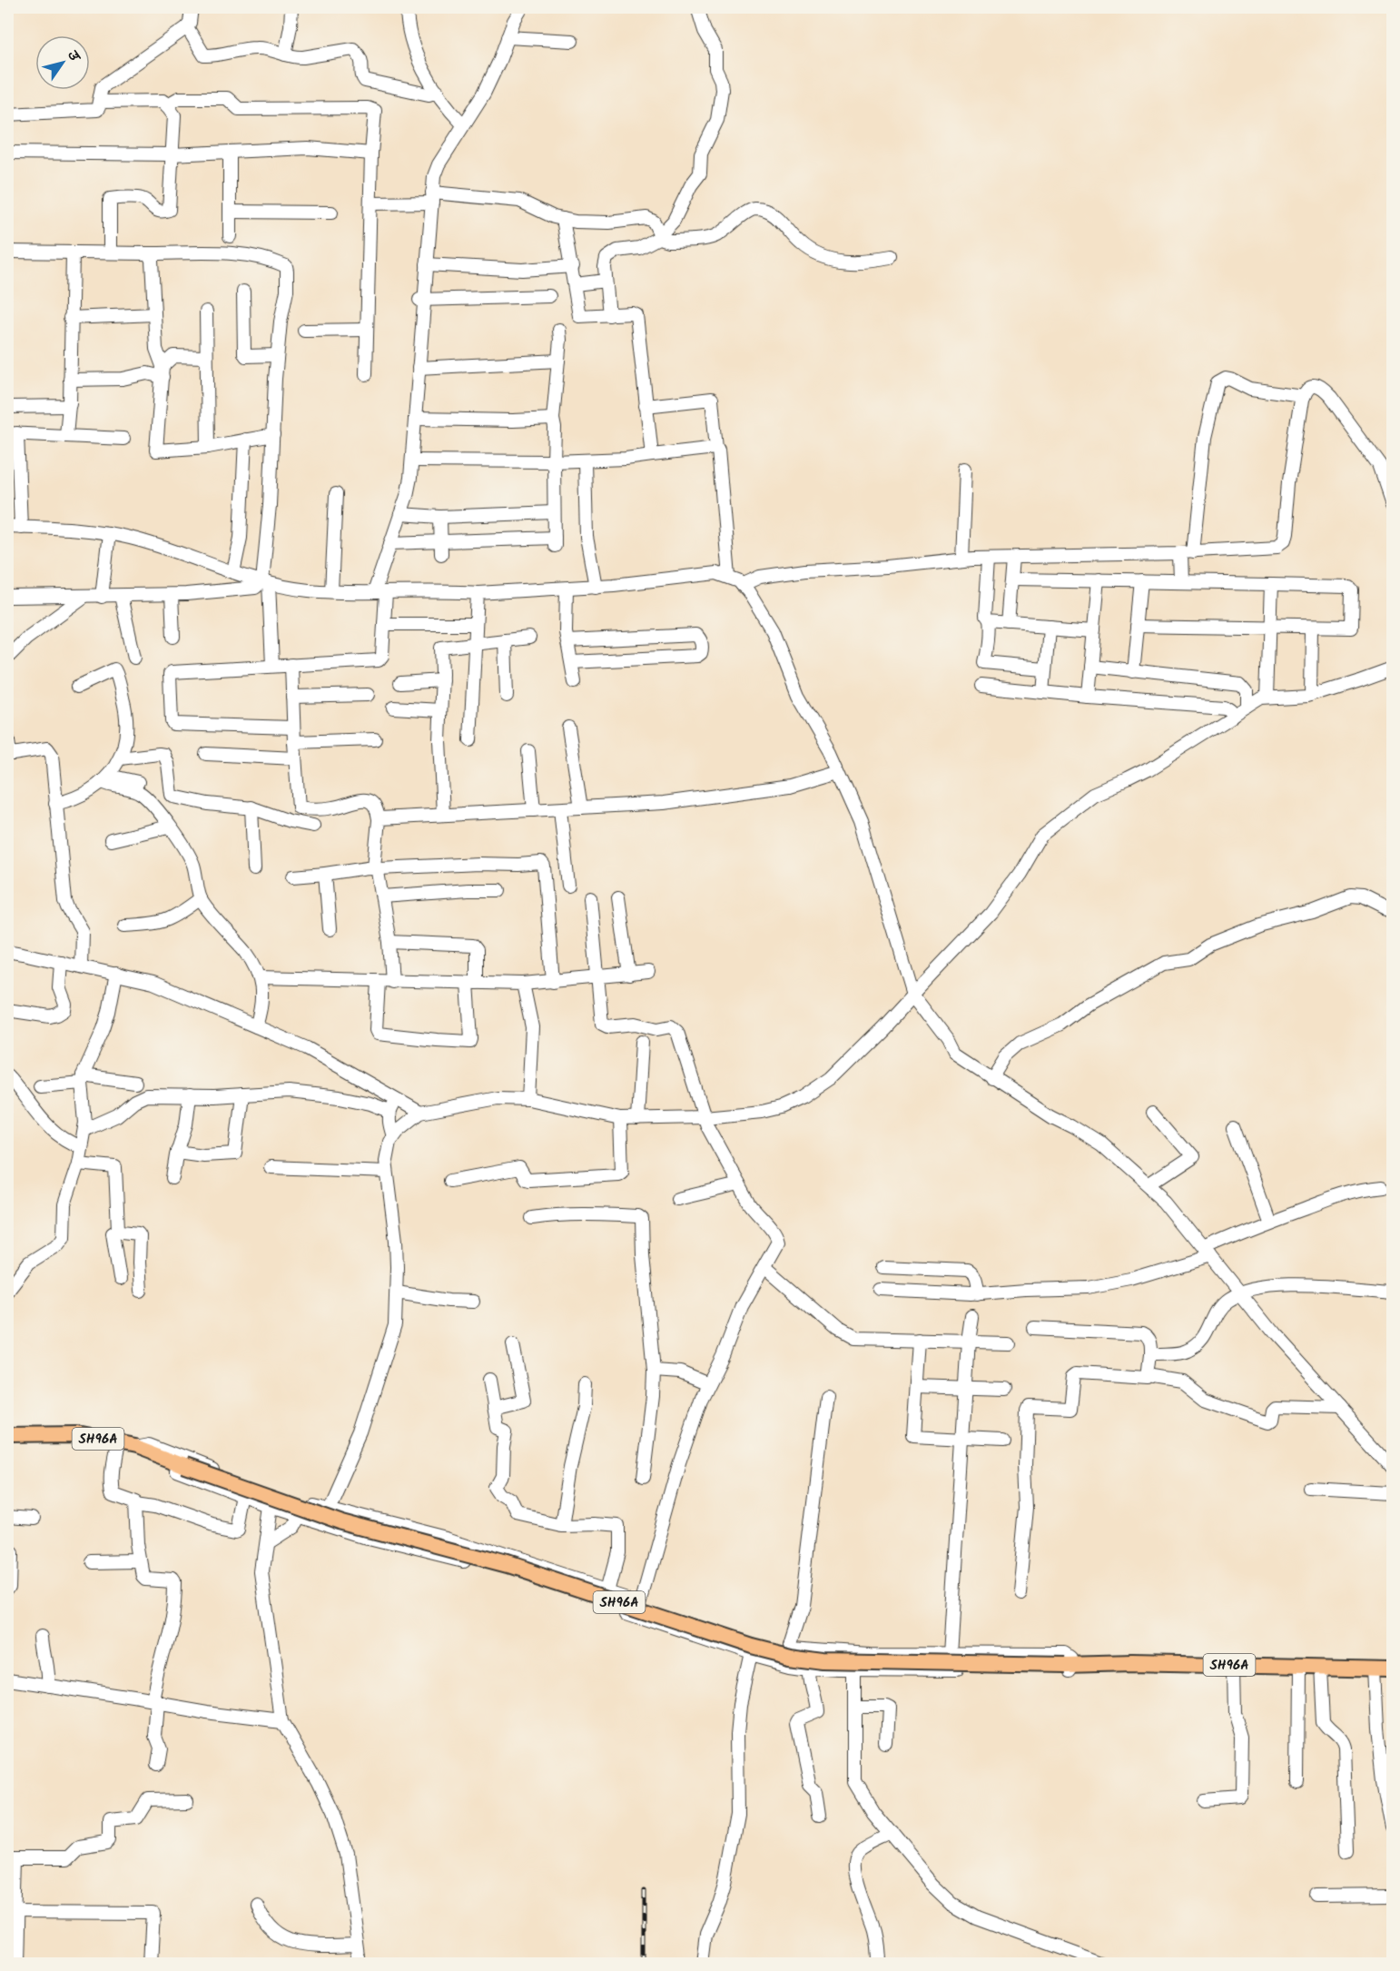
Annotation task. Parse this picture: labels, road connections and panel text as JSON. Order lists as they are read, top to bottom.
{
  "streets": {
    "main road": ["SH96A"]
  },
  "north": "top right"
}
